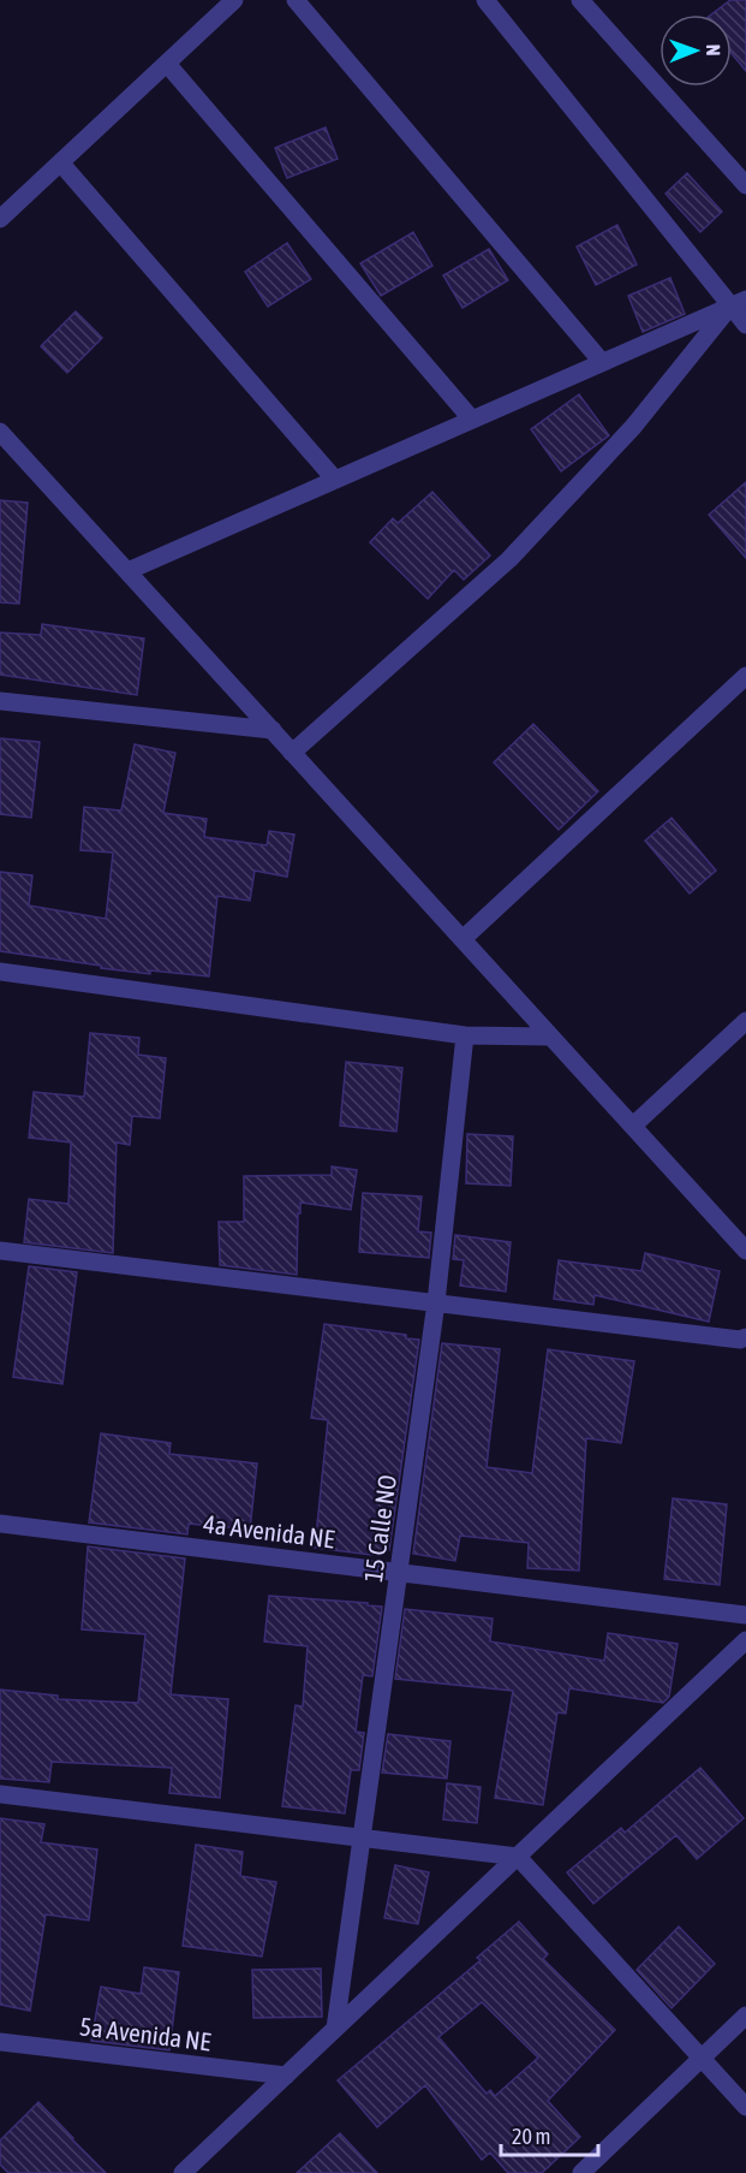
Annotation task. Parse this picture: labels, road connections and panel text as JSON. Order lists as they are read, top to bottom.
{
  "streets": {
    "street": ["15 Calle NO", "4a Avenida NE", "5a Avenida NE"]
  },
  "crossings": [
    ["15 Calle NO", "4a Avenida NE"]
  ],
  "scale_bar": "20 m",
  "north": "right"
}
